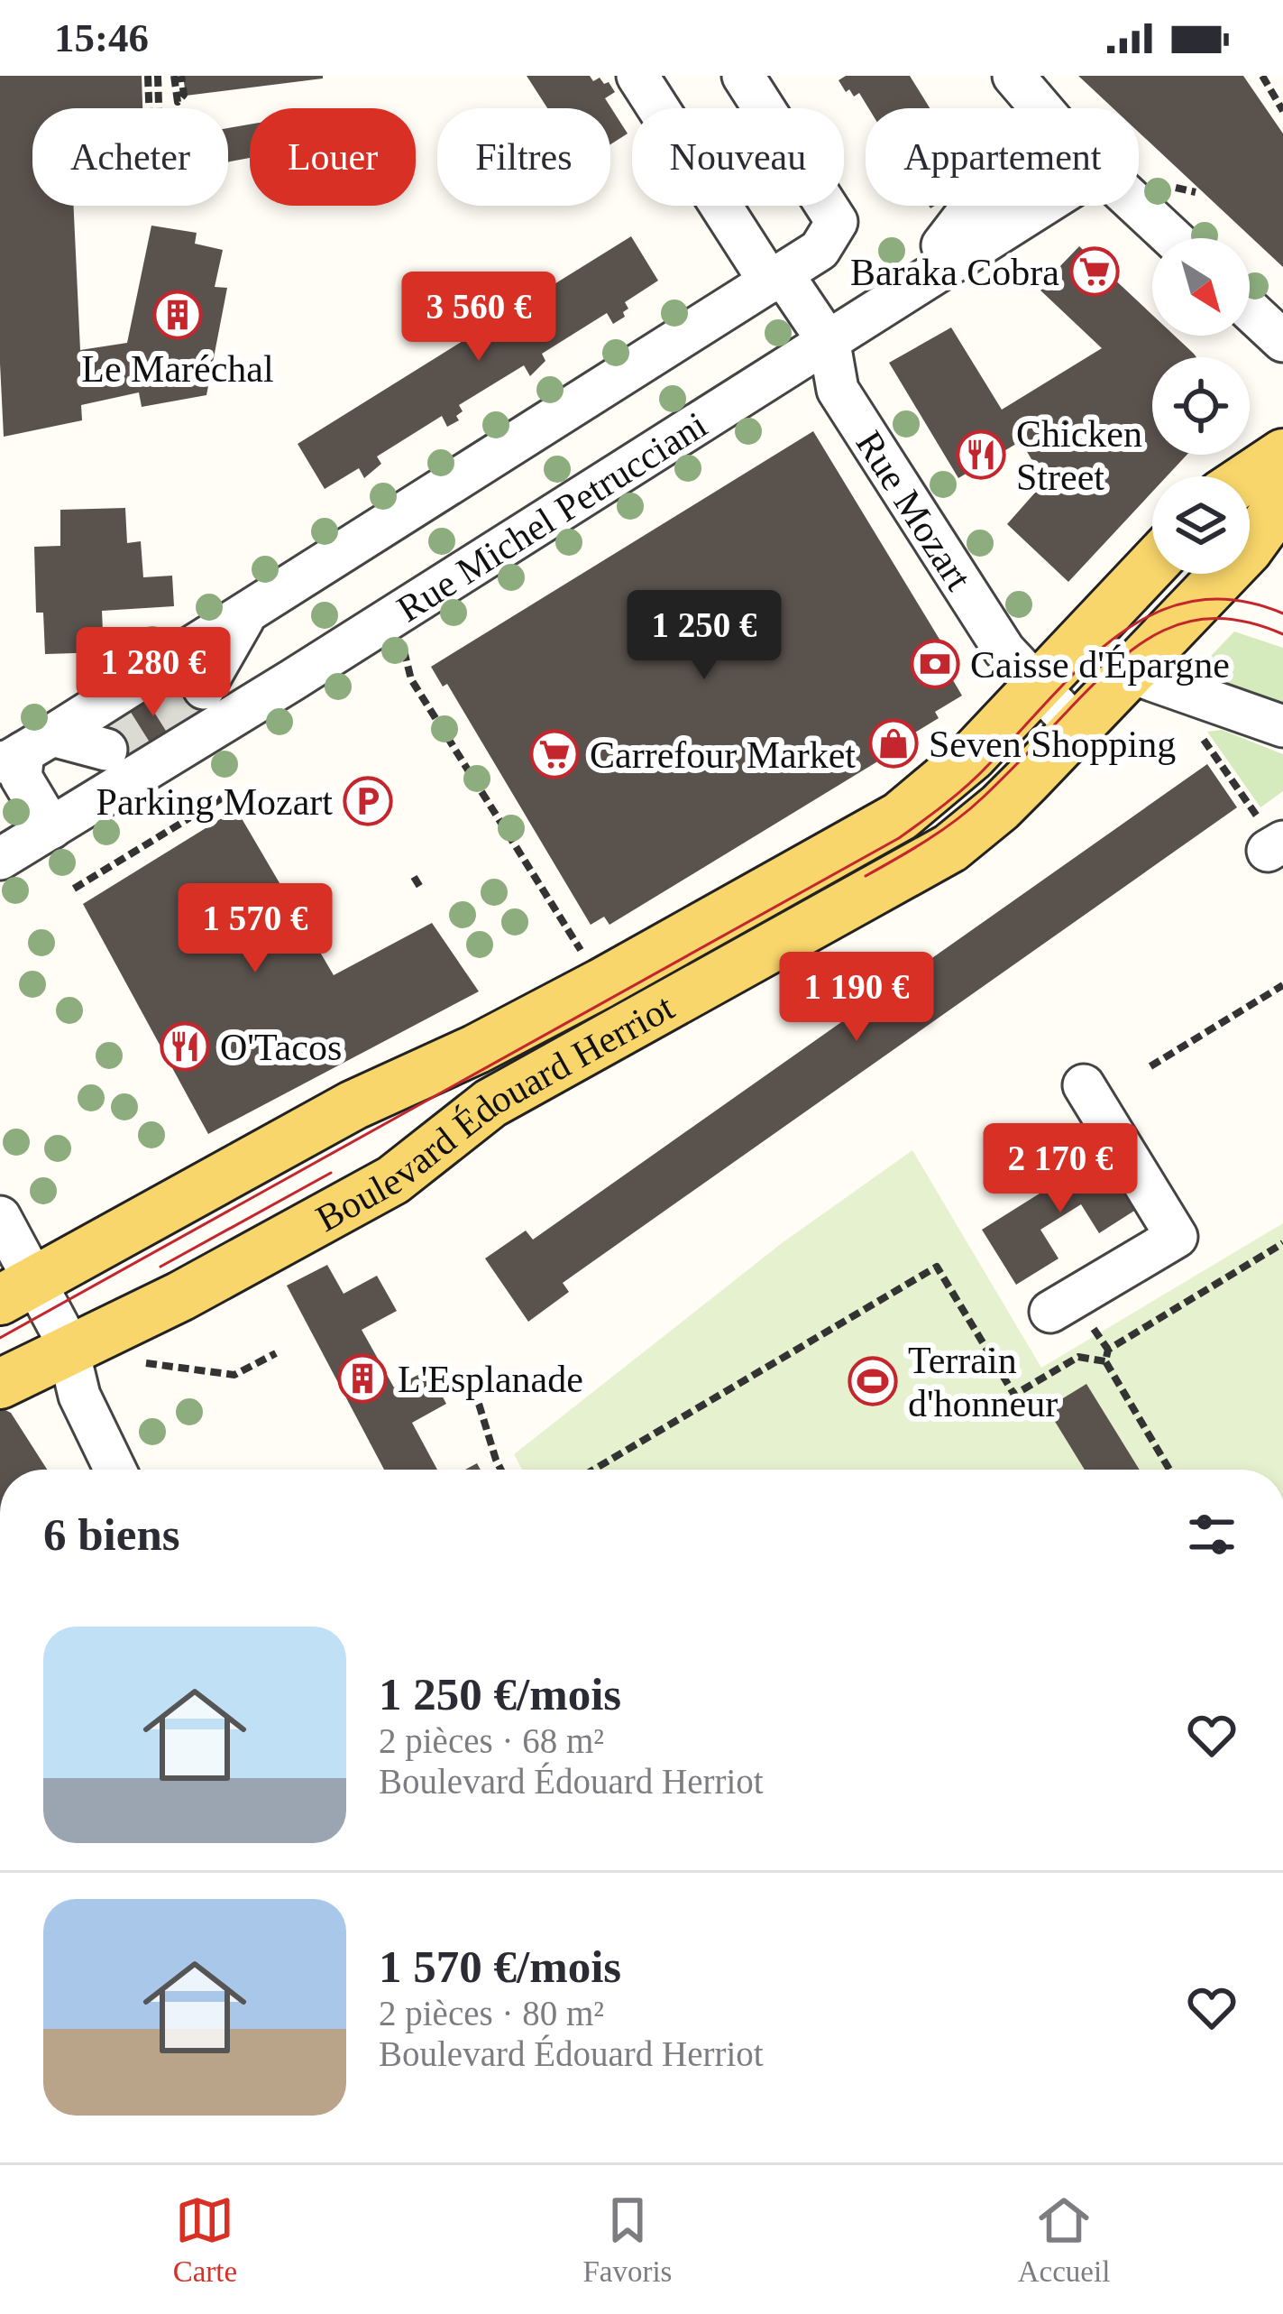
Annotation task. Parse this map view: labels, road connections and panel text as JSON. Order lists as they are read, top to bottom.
{
  "streets": {
    "main road": ["Boulevard Édouard Herriot"],
    "street": ["Rue Mozart", "Rue Michel Petrucciani"]
  },
  "crossings": [
    ["Rue Mozart", "Rue Michel Petrucciani"],
    ["Rue Mozart", "Boulevard Édouard Herriot"]
  ],
  "places": {
    "supermarket": ["Baraka Cobra", "Carrefour Market"],
    "building": ["Le Maréchal", "L'Esplanade"],
    "restaurant": ["Chicken Street", "O'Tacos"],
    "bank": ["Caisse d'Épargne"],
    "shop": ["Seven Shopping"],
    "parking": ["Parking Mozart"],
    "sports": ["Terrain d'honneur"]
  },
  "north": "bottom right",
  "page": {
    "status": "15:46",
    "chip": [
      "Acheter",
      "Louer",
      "Filtres",
      "Nouveau",
      "Appartement"
    ],
    "price": [
      "3 560 €",
      "1 250 €",
      "1 280 €",
      "1 570 €",
      "1 190 €",
      "2 170 €"
    ],
    "heading": "6 biens",
    "list": [
      {
        "name": "1 250 €/mois",
        "note": "2 pièces · 68 m² · Boulevard Édouard Herriot"
      },
      {
        "name": "1 570 €/mois",
        "note": "2 pièces · 80 m² · Boulevard Édouard Herriot"
      }
    ],
    "tabs": ["Carte", "Favoris", "Accueil"]
  }
}
